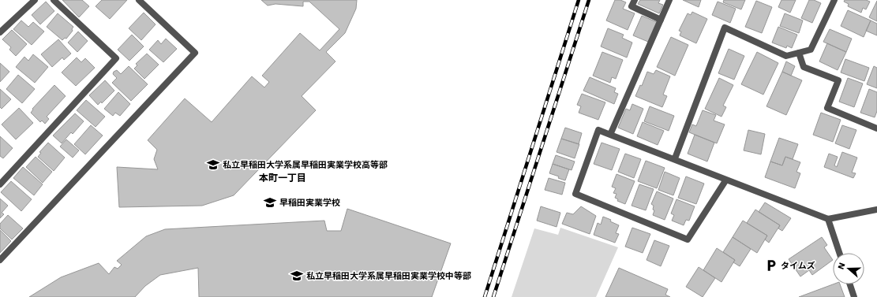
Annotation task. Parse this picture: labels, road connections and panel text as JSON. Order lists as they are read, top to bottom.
{
  "districts": ["本町一丁目"],
  "places": {
    "school or university": ["私立早稲田大学系属早稲田実業学校高等部", "早稲田実業学校", "私立早稲田大学系属早稲田実業学校中等部"],
    "parking": ["タイムズ"]
  },
  "north": "left"
}
